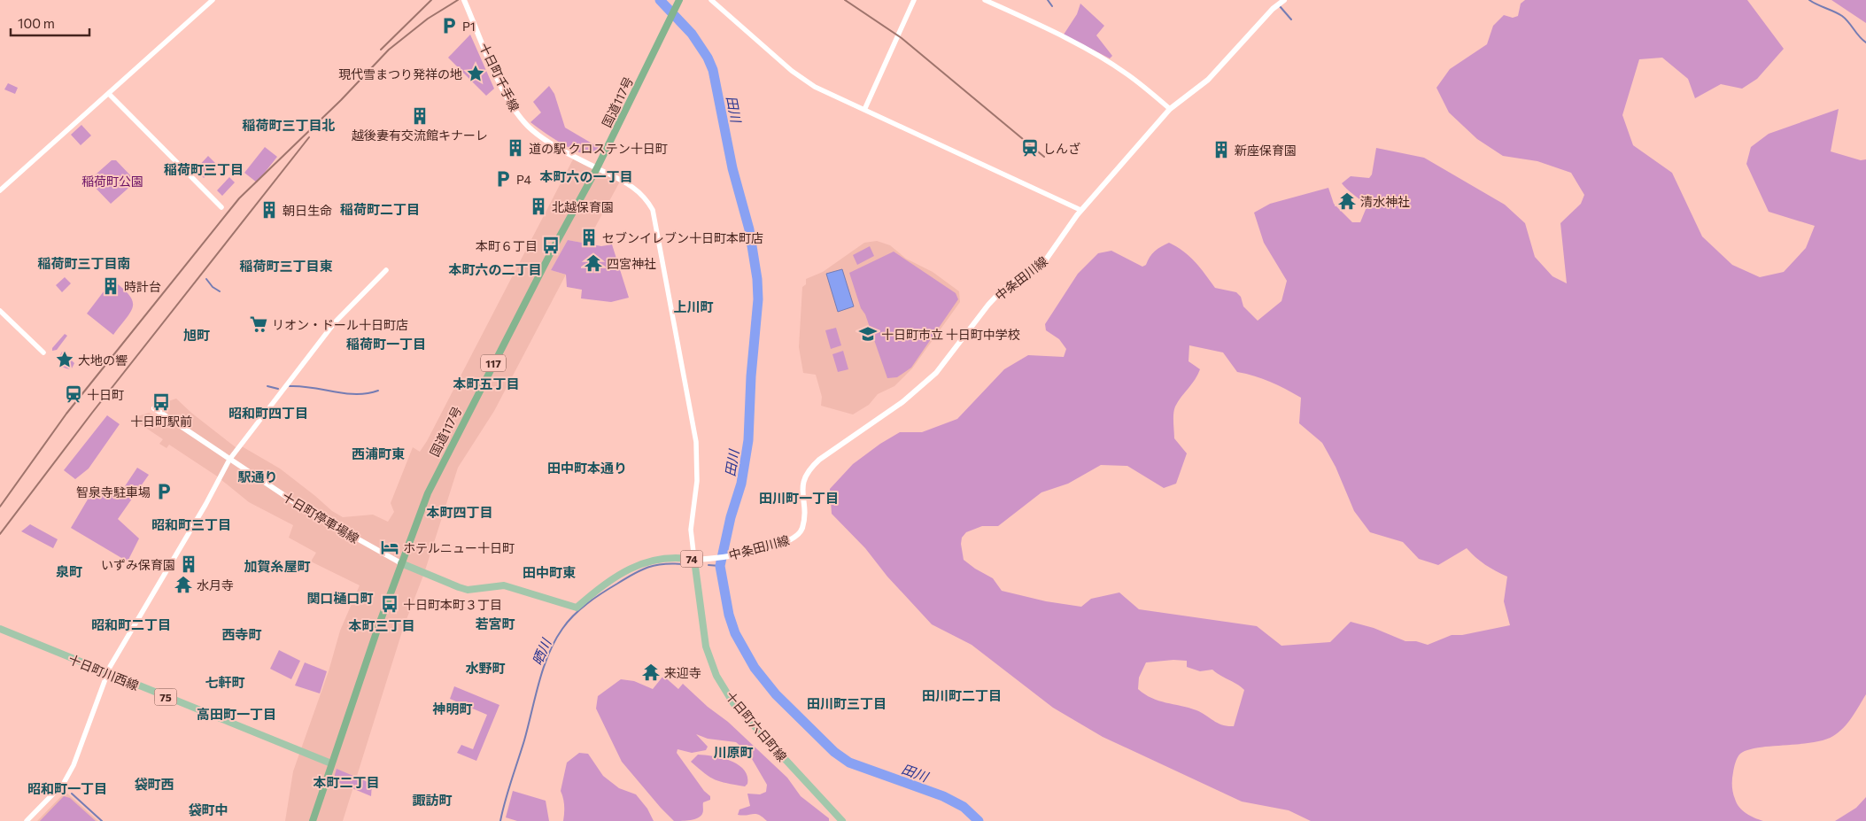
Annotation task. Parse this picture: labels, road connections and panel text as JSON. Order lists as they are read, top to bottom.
{
  "streets": {
    "highway": ["国道117号", "117"],
    "main road": [
      "十日町千手線",
      "中条田川線",
      "十日町停車場線",
      "74",
      "十日町川西線",
      "75",
      "十日町六日町線"
    ]
  },
  "crossings": [
    ["十日町千手線", "国道117号"],
    ["国道117号", "十日町停車場線"],
    ["国道117号", "74"],
    ["国道117号", "十日町川西線"],
    ["中条田川線", "74"],
    ["中条田川線", "十日町六日町線"],
    ["十日町停車場線", "74"],
    ["74", "十日町六日町線"]
  ],
  "districts": [
    "稲荷町三丁目北",
    "稲荷町三丁目",
    "本町六の一丁目",
    "稲荷町二丁目",
    "稲荷町三丁目南",
    "稲荷町三丁目東",
    "本町六の二丁目",
    "上川町",
    "旭町",
    "稲荷町一丁目",
    "本町五丁目",
    "昭和町四丁目",
    "西浦町東",
    "田中町本通り",
    "駅通り",
    "田川町一丁目",
    "本町四丁目",
    "昭和町三丁目",
    "加賀糸屋町",
    "泉町",
    "田中町東",
    "関口樋口町",
    "若宮町",
    "昭和町二丁目",
    "本町三丁目",
    "西寺町",
    "水野町",
    "七軒町",
    "田川町二丁目",
    "田川町三丁目",
    "神明町",
    "高田町一丁目",
    "川原町",
    "本町二丁目",
    "袋町西",
    "昭和町一丁目",
    "諏訪町",
    "袋町中"
  ],
  "water": ["田川", "晒川"],
  "parks": ["稲荷町公園"],
  "places": {
    "parking": ["P1", "P4", "智泉寺駐車場"],
    "place": ["現代雪まつり発祥の地", "大地の響"],
    "building": [
      "越後妻有交流館キナーレ",
      "道の駅 クロステン十日町",
      "新座保育園",
      "北越保育園",
      "朝日生命",
      "セブンイレブン十日町本町店",
      "時計台",
      "いずみ保育園"
    ],
    "station": ["しんざ", "十日町"],
    "temple": [
      "清水神社",
      "四宮神社",
      "水月寺",
      "来迎寺"
    ],
    "bus stop": ["本町６丁目", "十日町駅前", "十日町本町３丁目"],
    "supermarket": ["リオン・ドール十日町店"],
    "school or university": ["十日町市立 十日町中学校"],
    "hotel": ["ホテルニュー十日町"]
  },
  "scale_bar": "100 m"
}
